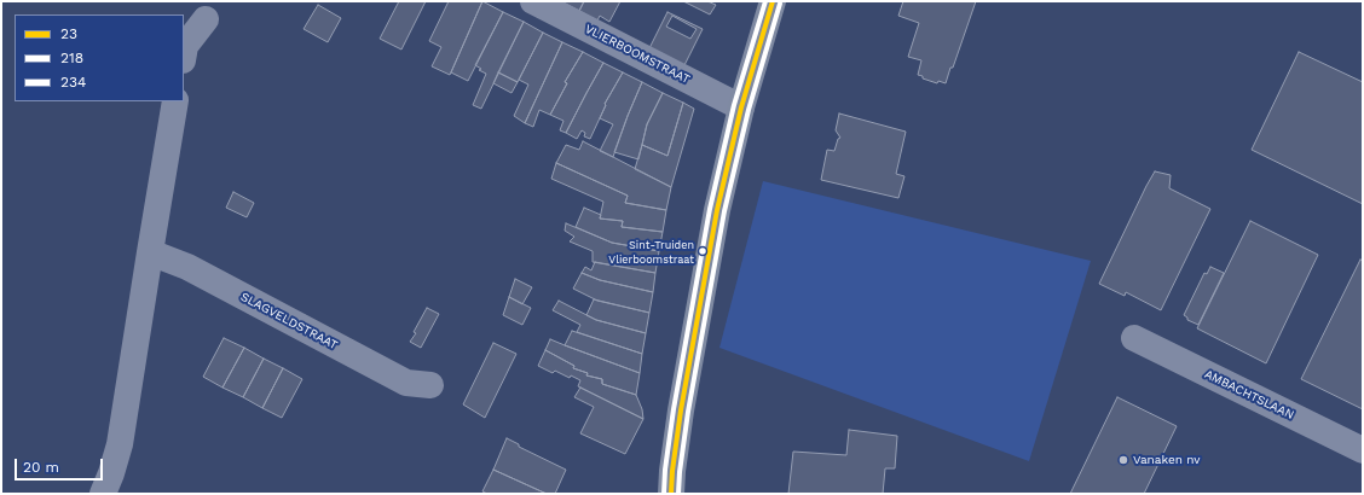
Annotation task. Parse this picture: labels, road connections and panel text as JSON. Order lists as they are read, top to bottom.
{
  "streets": {
    "street": ["VLIERBOOMSTRAAT", "SLAGVELDSTRAAT", "AMBACHTSLAAN"]
  },
  "places": ["Sint-Truiden Vlierboomstraat", "Vanaken nv"],
  "lines": ["transit line 23", "transit line 234", "transit line 218"],
  "legend": ["23", "218", "234"],
  "scale_bar": "20 m"
}
